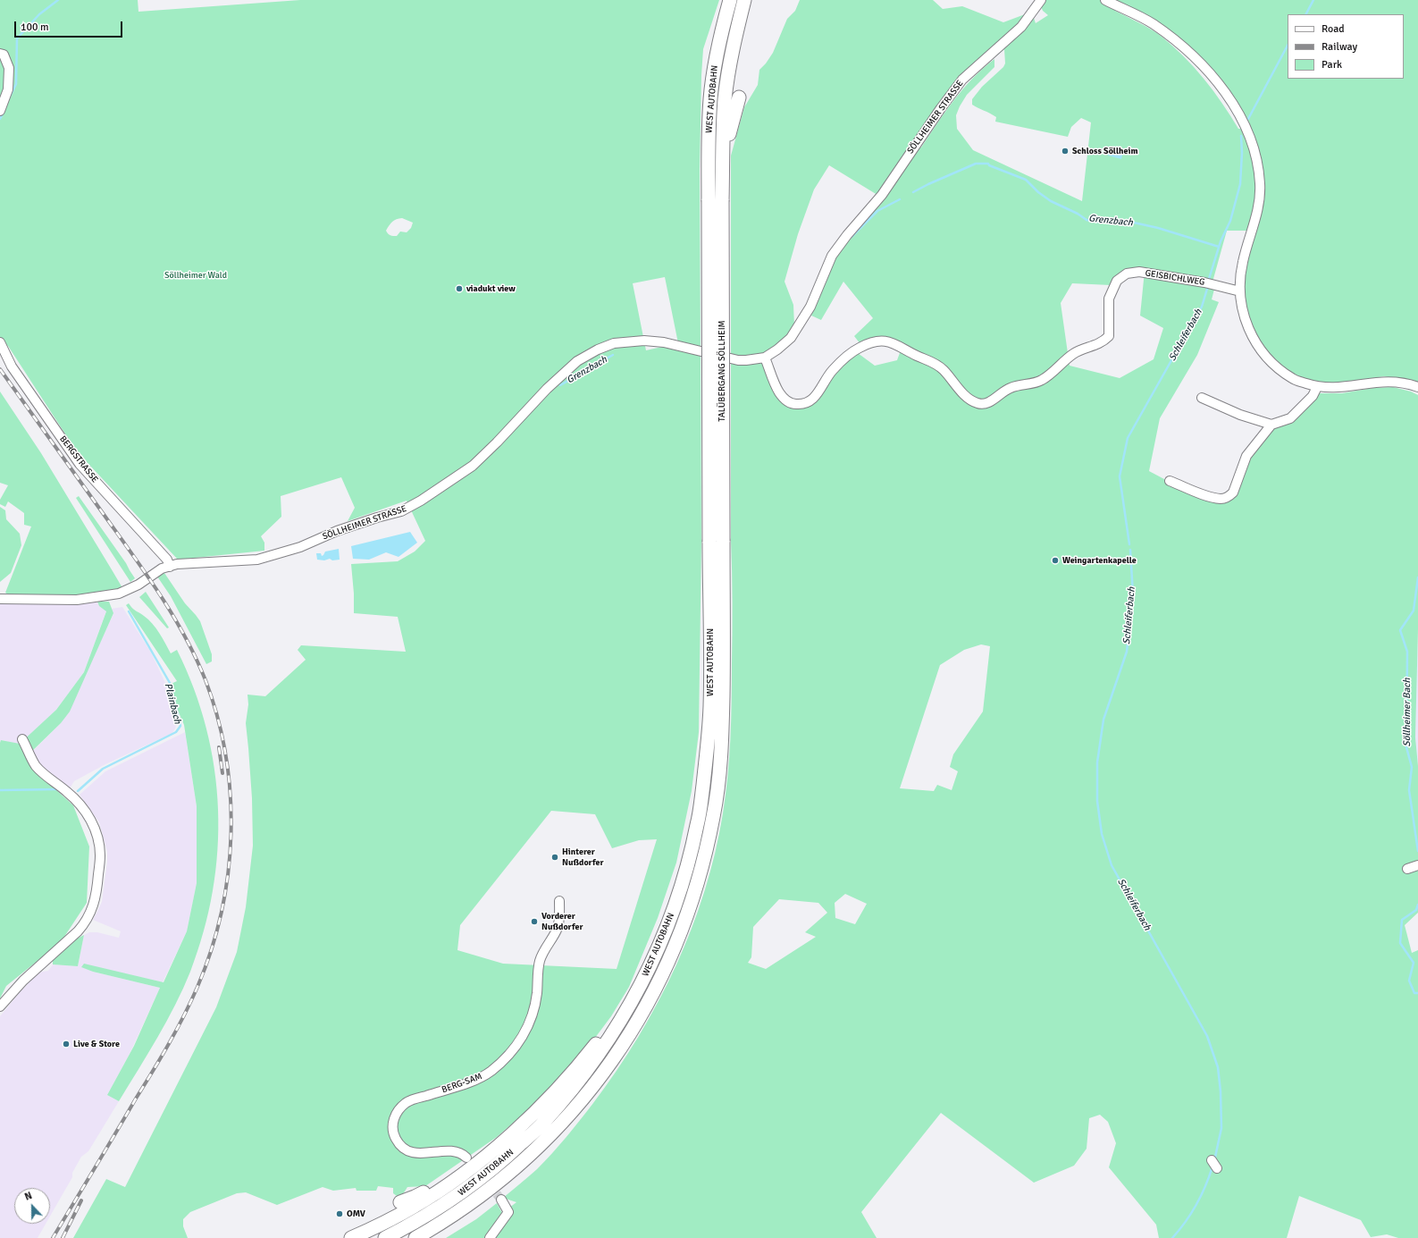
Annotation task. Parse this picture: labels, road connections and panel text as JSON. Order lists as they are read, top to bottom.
{
  "streets": {
    "highway": ["WEST AUTOBAHN", "TALÜBERGANG SÖLLHEIM"],
    "street": [
      "SÖLLHEIMER STRASSE",
      "GEISBICHLWEG",
      "BERGSTRASSE",
      "BERG-SAM"
    ]
  },
  "crossings": [
    ["WEST AUTOBAHN", "TALÜBERGANG SÖLLHEIM"],
    ["SÖLLHEIMER STRASSE", "GEISBICHLWEG"],
    ["SÖLLHEIMER STRASSE", "BERGSTRASSE"]
  ],
  "water": [
    "Grenzbach",
    "Schleiferbach",
    "Plainbach",
    "Söllheimer Bach"
  ],
  "parks": ["Söllheimer Wald"],
  "places": [
    "Schloss Söllheim",
    "viadukt view",
    "Weingartenkapelle",
    "Hinterer Nußdorfer",
    "Vorderer Nußdorfer",
    "Live & Store",
    "OMV"
  ],
  "legend": ["Road", "Railway", "Park"],
  "scale_bar": "100 m",
  "north": "top"
}
